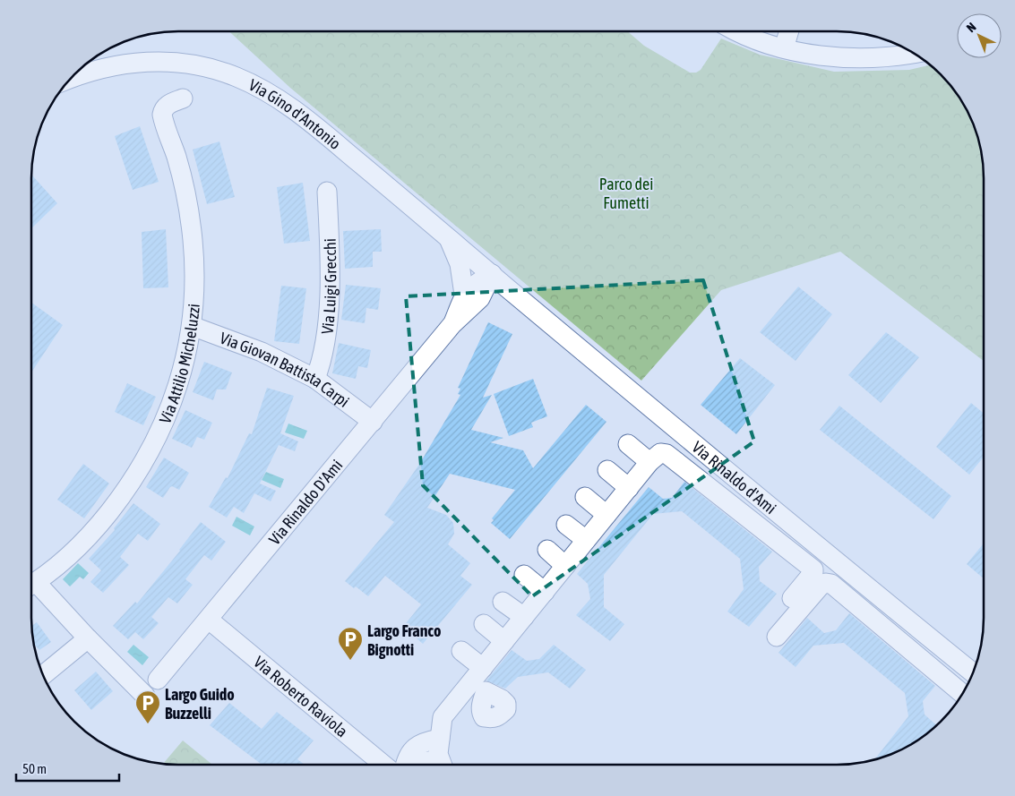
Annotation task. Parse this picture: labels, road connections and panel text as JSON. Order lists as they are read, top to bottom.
{
  "streets": {
    "street": [
      "Via Gino d'Antonio",
      "Via Luigi Grecchi",
      "Via Attilio Micheluzzi",
      "Via Giovan Battista Carpi",
      "Via Rinaldo d'Ami",
      "Via Rinaldo D'Ami",
      "Via Roberto Raviola"
    ]
  },
  "crossings": [
    ["Via Gino d'Antonio", "Via Rinaldo d'Ami"],
    ["Via Gino d'Antonio", "Via Rinaldo D'Ami"],
    ["Via Luigi Grecchi", "Via Giovan Battista Carpi"],
    ["Via Attilio Micheluzzi", "Via Giovan Battista Carpi"],
    ["Via Giovan Battista Carpi", "Via Rinaldo D'Ami"],
    ["Via Rinaldo d'Ami", "Via Rinaldo D'Ami"],
    ["Via Rinaldo D'Ami", "Via Roberto Raviola"]
  ],
  "parks": ["Parco dei Fumetti"],
  "places": {
    "parking": ["Largo Franco Bignotti", "Largo Guido Buzzelli"]
  },
  "scale_bar": "50 m",
  "north": "top left"
}
